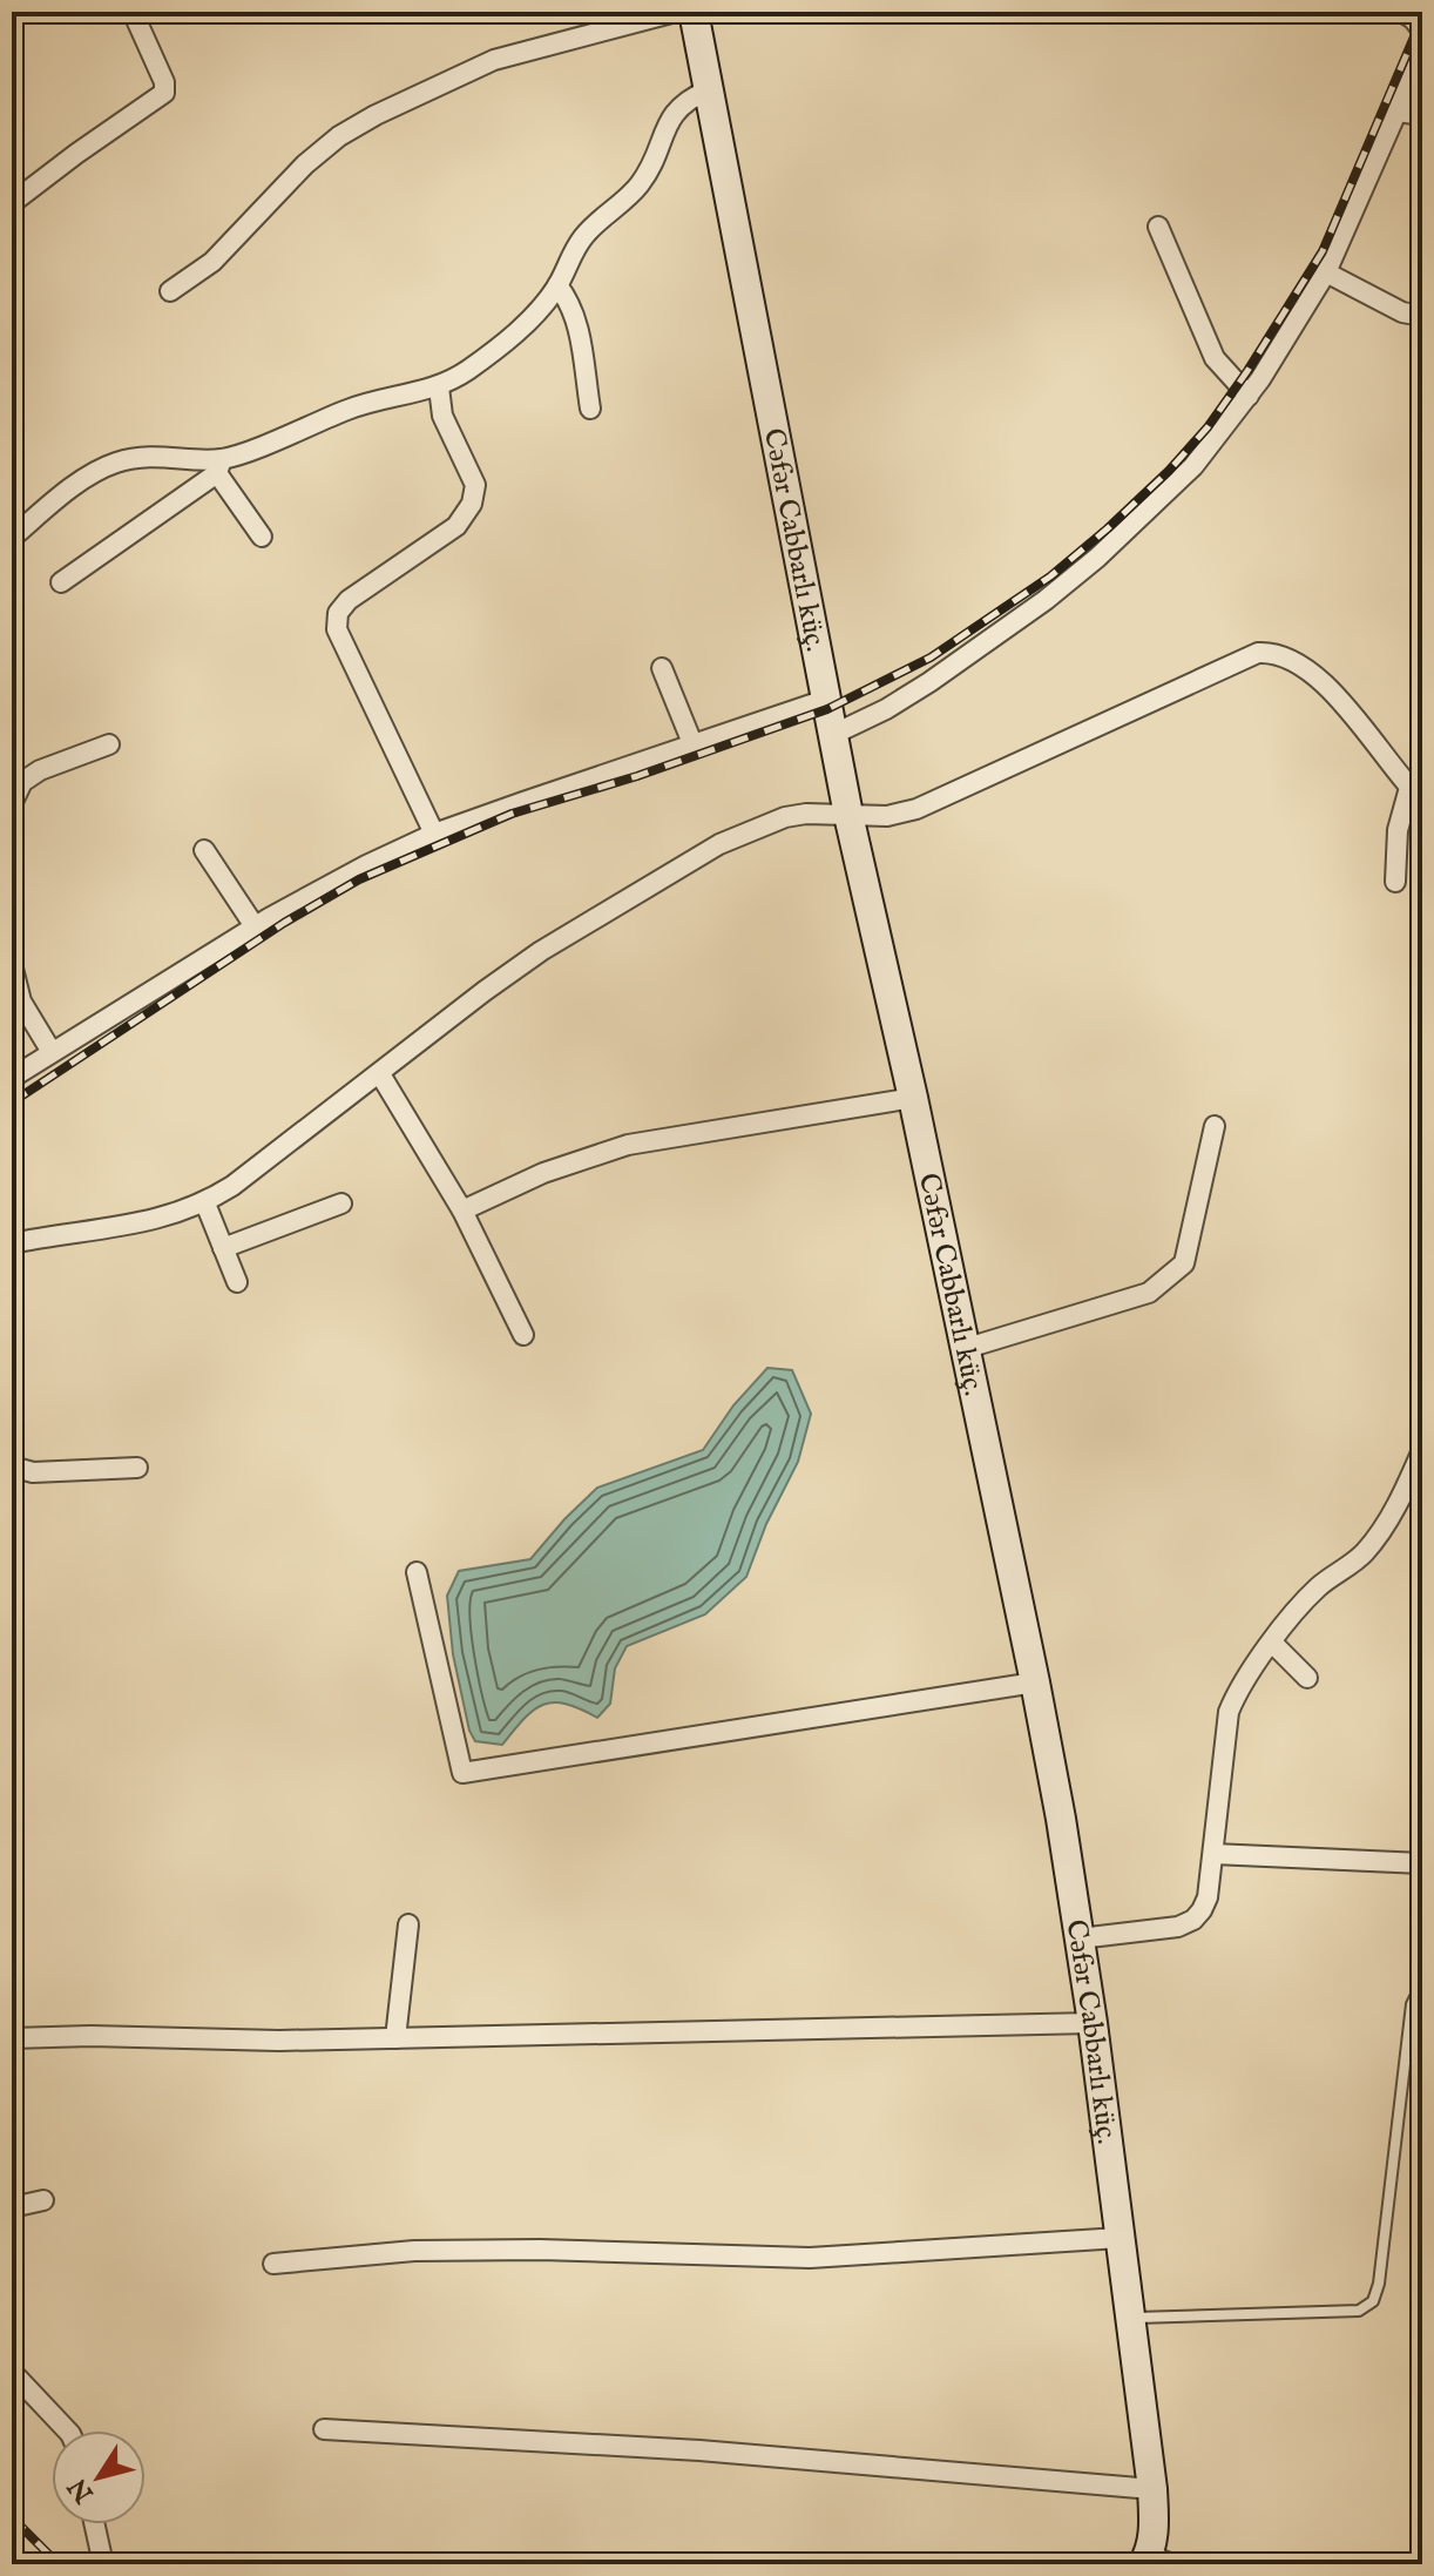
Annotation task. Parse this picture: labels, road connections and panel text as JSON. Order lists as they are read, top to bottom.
{
  "streets": {
    "street": ["Cəfər Cabbarlı küç."]
  },
  "north": "bottom left"
}
